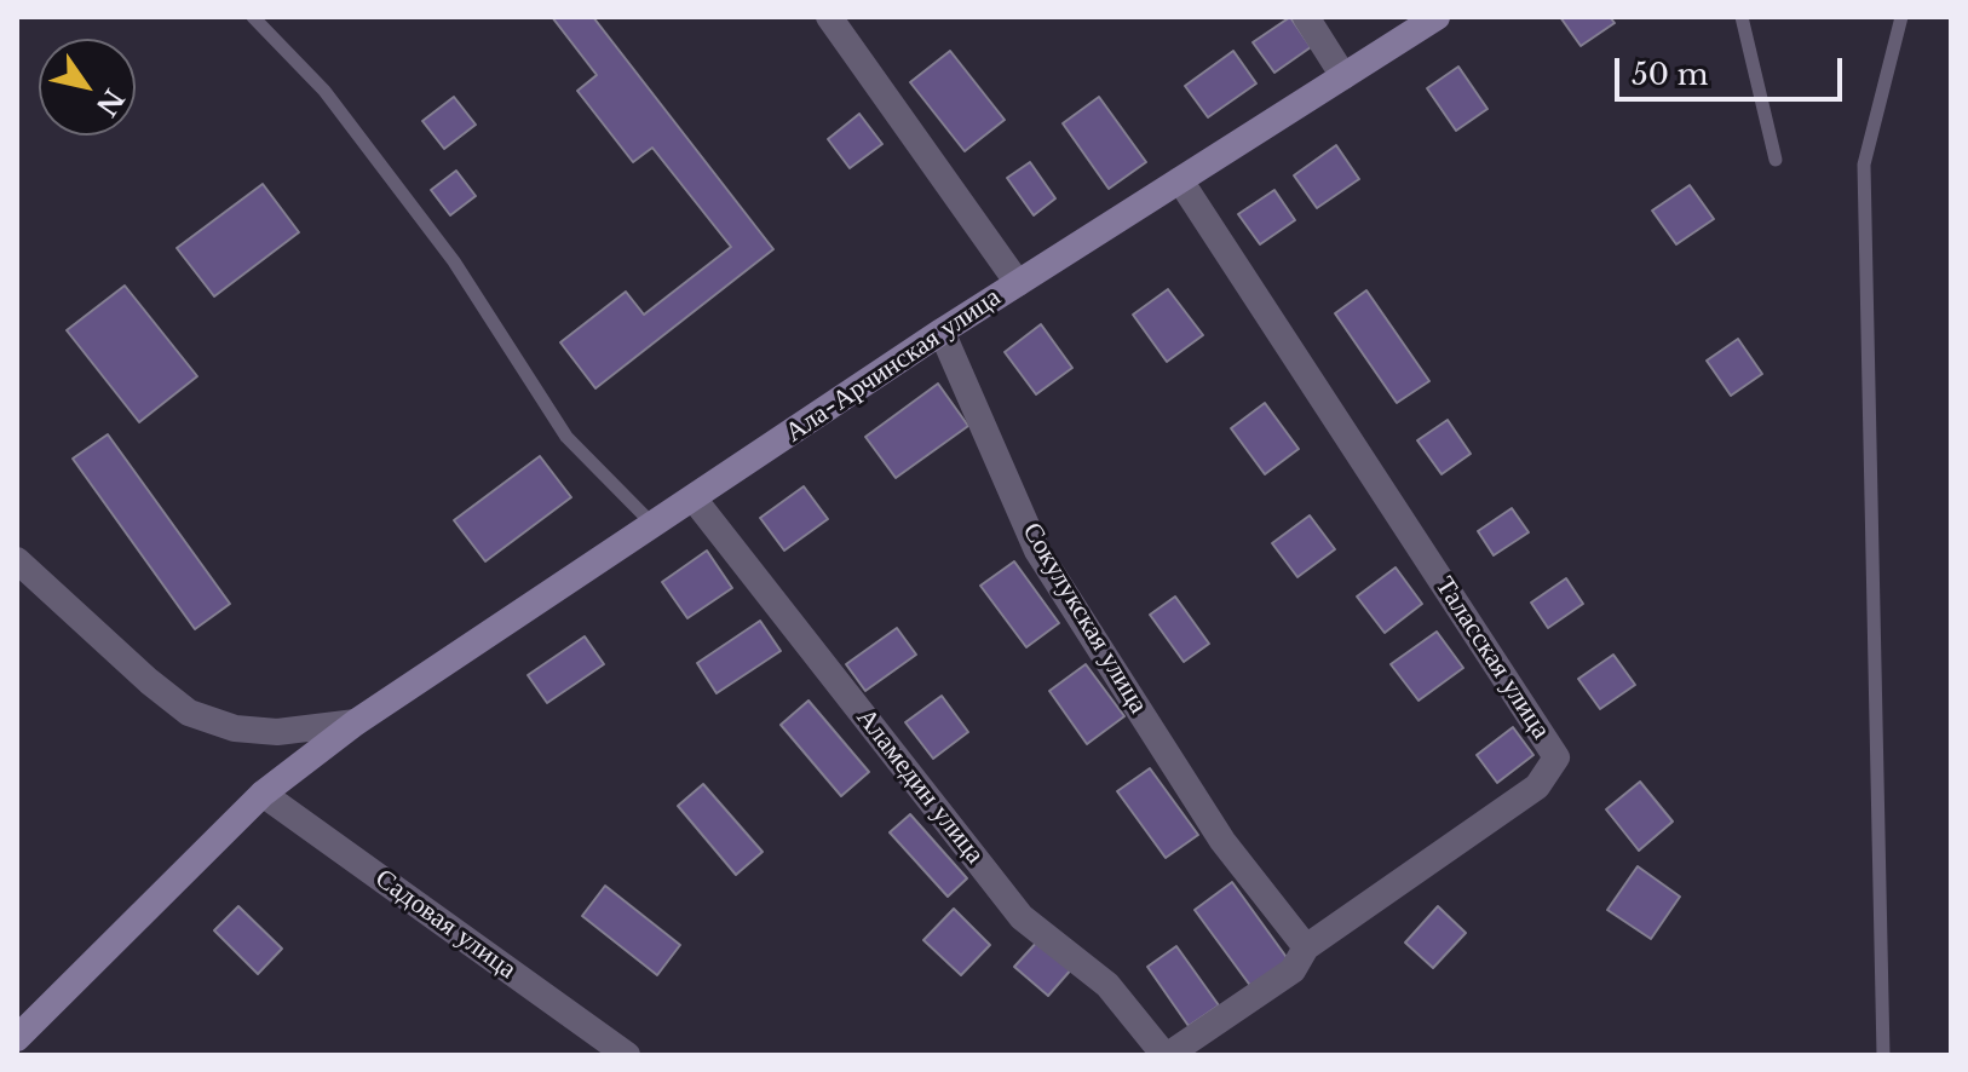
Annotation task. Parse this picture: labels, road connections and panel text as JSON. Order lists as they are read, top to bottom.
{
  "streets": {
    "main road": ["Ала-Арчинская улица"],
    "street": [
      "Сокулукская улица",
      "Таласская улица",
      "Аламедин улица",
      "Садовая улица"
    ]
  },
  "crossings": [
    ["Ала-Арчинская улица", "Сокулукская улица"],
    ["Ала-Арчинская улица", "Таласская улица"],
    ["Ала-Арчинская улица", "Аламедин улица"],
    ["Ала-Арчинская улица", "Садовая улица"],
    ["Сокулукская улица", "Таласская улица"]
  ],
  "scale_bar": "50 m",
  "north": "bottom right"
}
